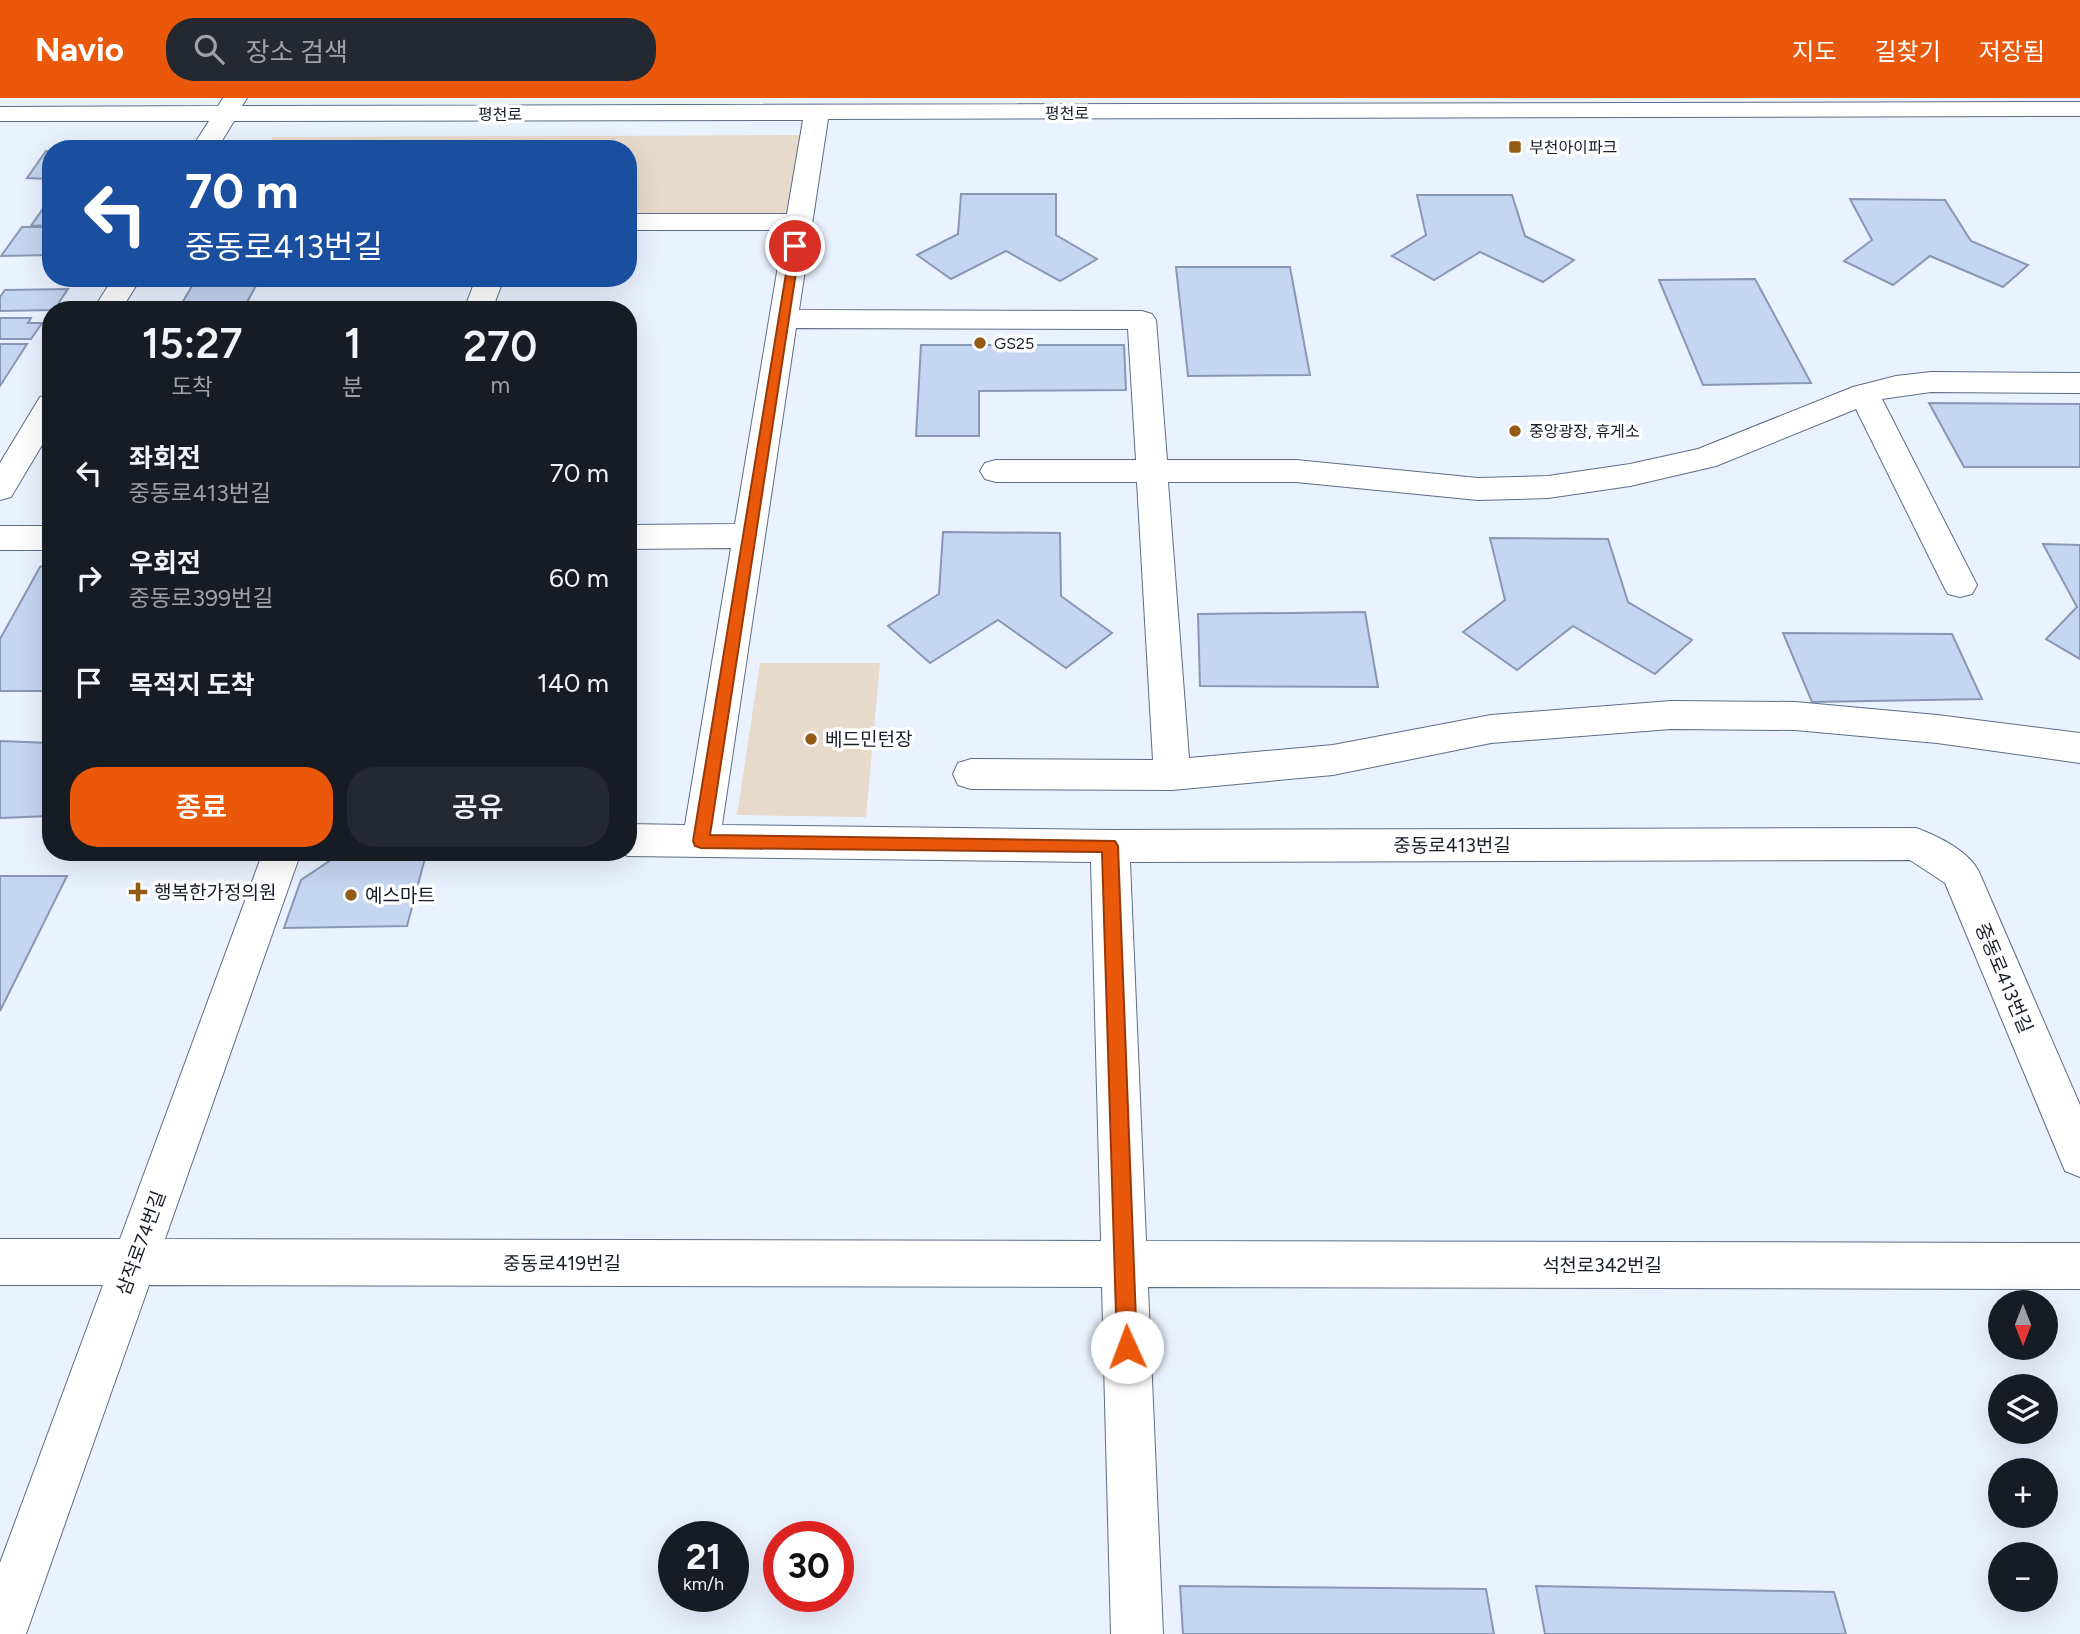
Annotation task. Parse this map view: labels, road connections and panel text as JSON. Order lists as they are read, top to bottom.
{
  "streets": {
    "street": [
      "평천로",
      "중동로413번길",
      "삼작로74번길",
      "중동로419번길",
      "석천로342번길"
    ]
  },
  "crossings": [
    ["삼작로74번길", "중동로419번길"],
    ["중동로419번길", "석천로342번길"]
  ],
  "places": {
    "transit": ["부천아이파크"],
    "other": [
      "GS25",
      "중앙광장, 휴게소",
      "베드민턴장",
      "예스마트"
    ],
    "health": ["행복한가정의원"]
  },
  "north": "bottom",
  "page": {
    "header": "Navio",
    "search": "장소 검색",
    "nav": ["지도", "길찾기", "저장됨"],
    "turn": ["70 m", "중동로413번길"],
    "eta": [
      "15:27",
      "도착",
      "1",
      "분",
      "270",
      "m"
    ],
    "list": [
      {
        "name": "좌회전",
        "note": "중동로413번길",
        "value": "70 m"
      },
      {
        "name": "우회전",
        "note": "중동로399번길",
        "value": "60 m"
      },
      {
        "name": "목적지 도착",
        "value": "140 m"
      }
    ],
    "buttons": ["종료", "공유"],
    "map_buttons": ["+", "−"],
    "speed": "21 km/h",
    "limit": "30"
  }
}
